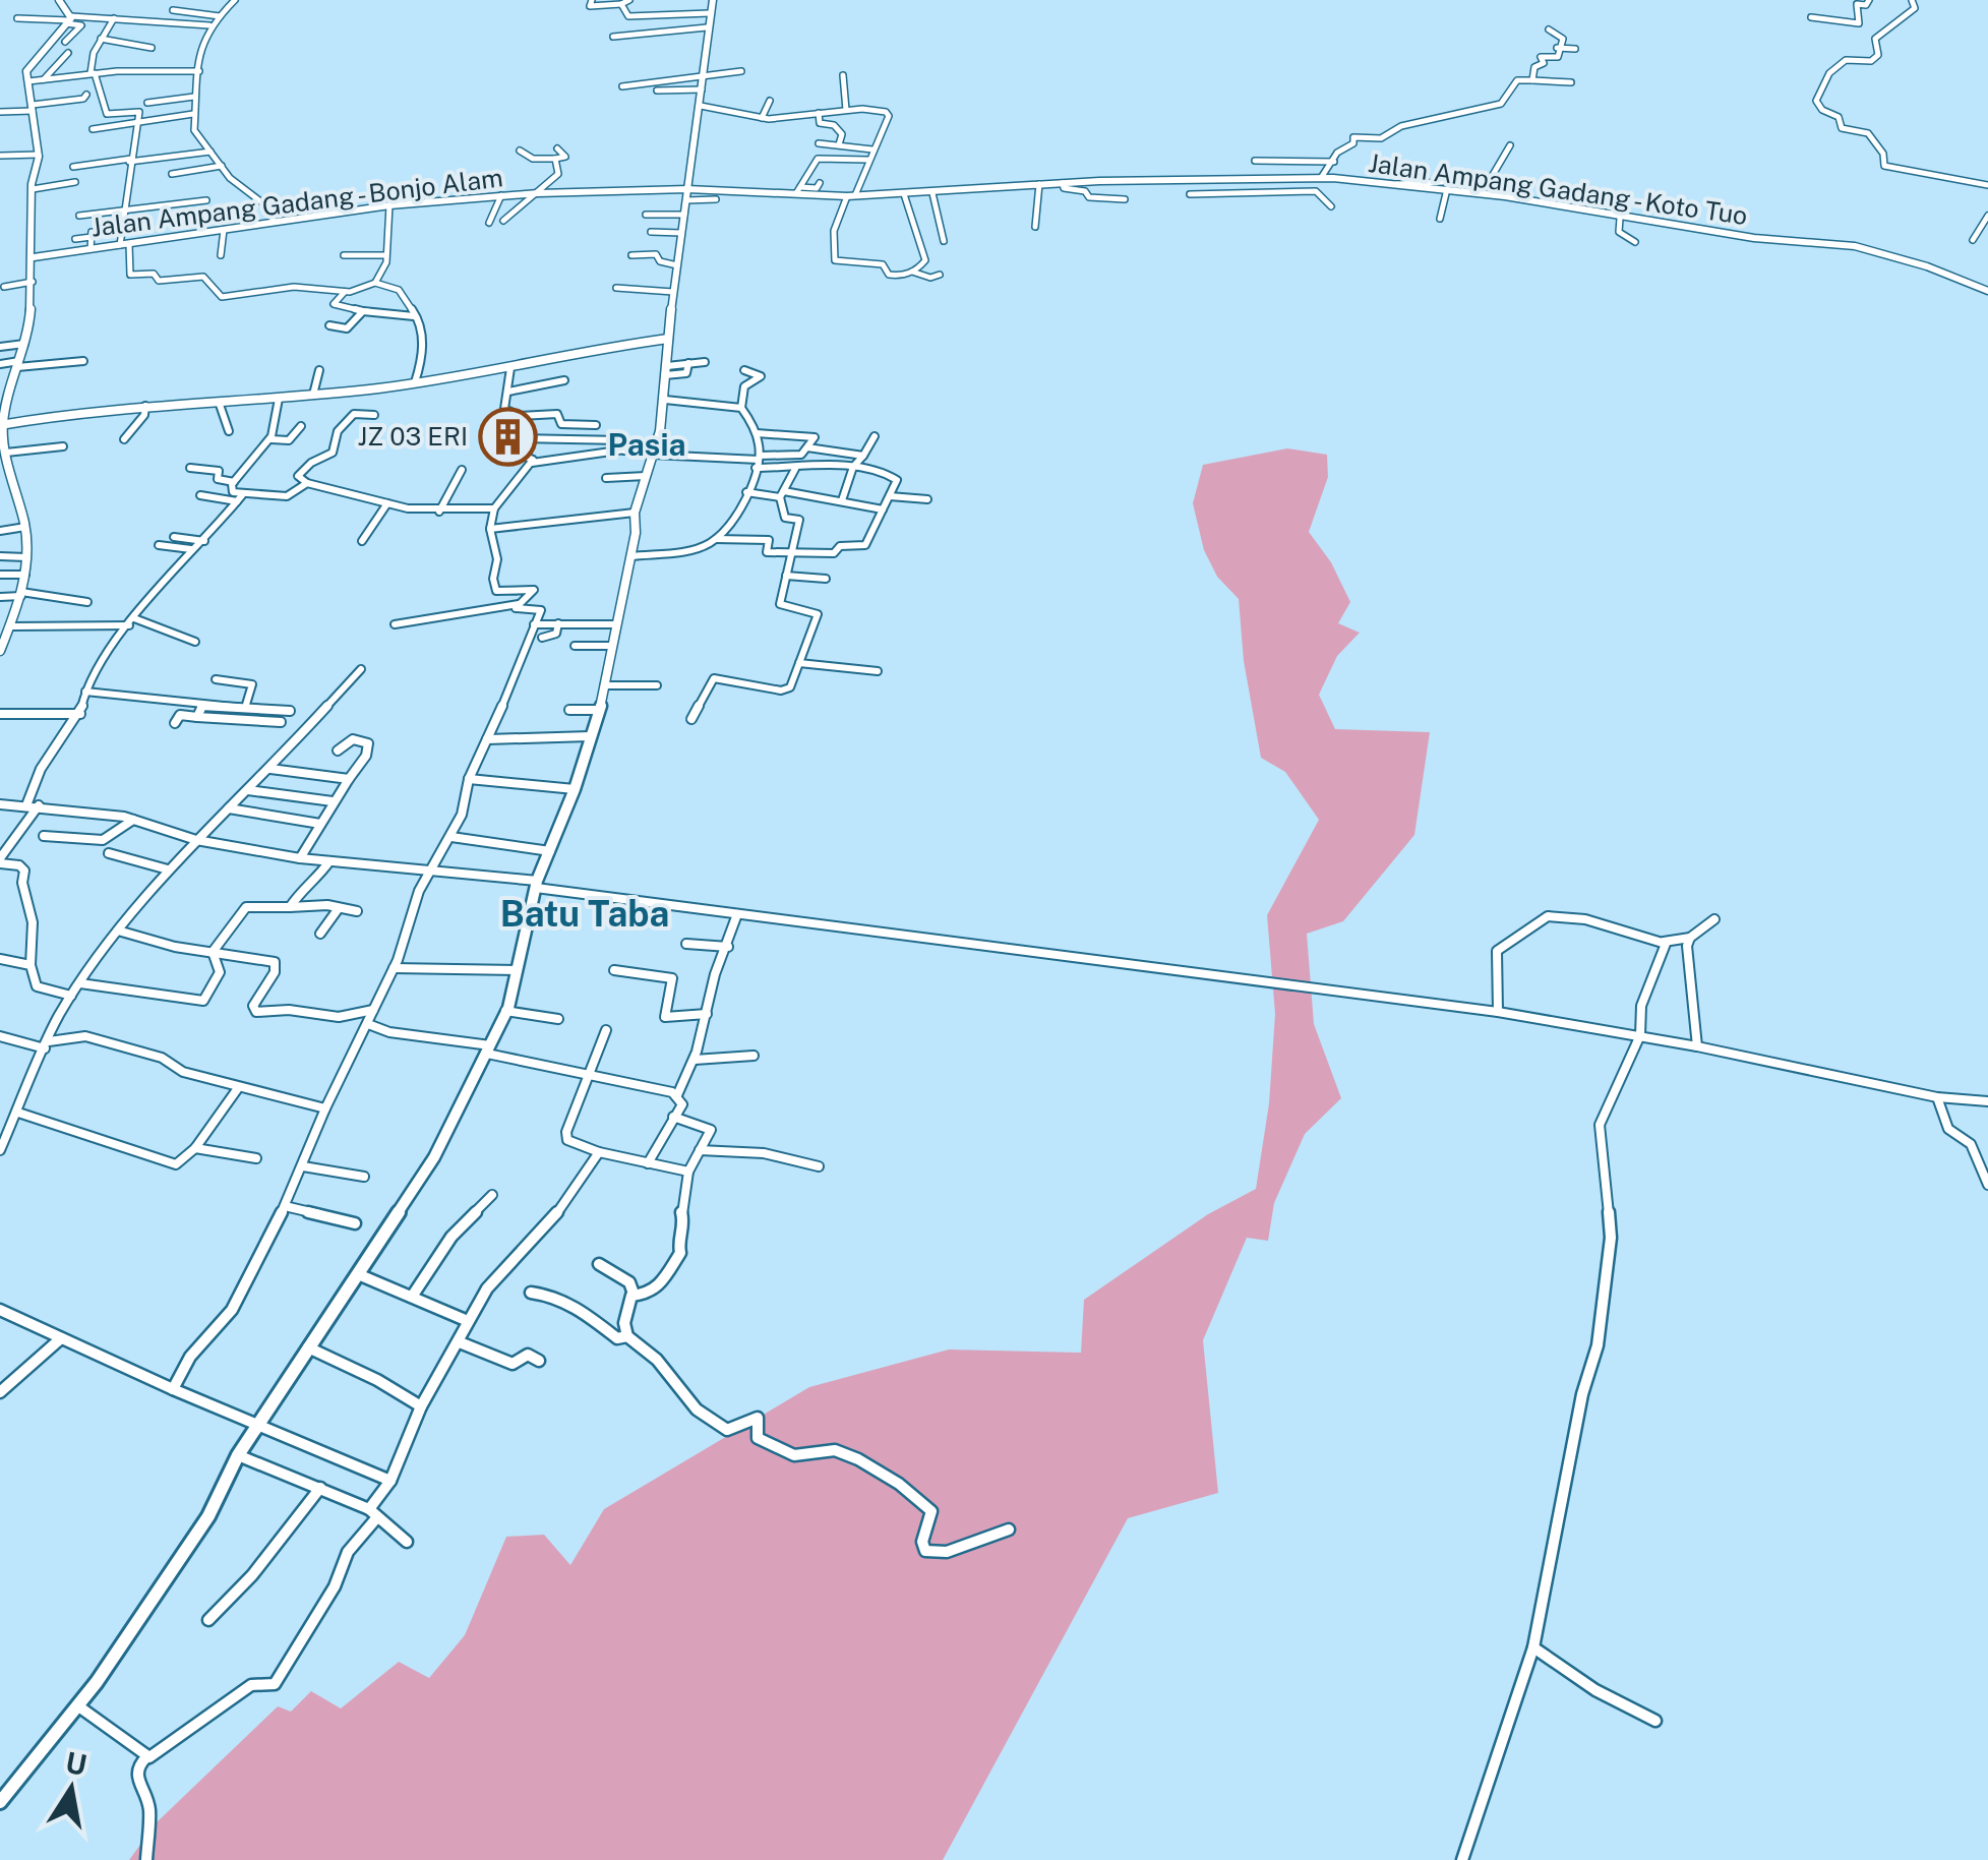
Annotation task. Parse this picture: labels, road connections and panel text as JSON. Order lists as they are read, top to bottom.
{
  "streets": {
    "street": ["Jalan Ampang Gadang - Koto Tuo", "Jalan Ampang Gadang - Bonjo Alam"]
  },
  "crossings": [
    ["Jalan Ampang Gadang - Koto Tuo", "Jalan Ampang Gadang - Bonjo Alam"]
  ],
  "districts": ["Pasia", "Batu Taba"],
  "places": {
    "building": ["JZ 03 ERI"]
  },
  "north": "top"
}
